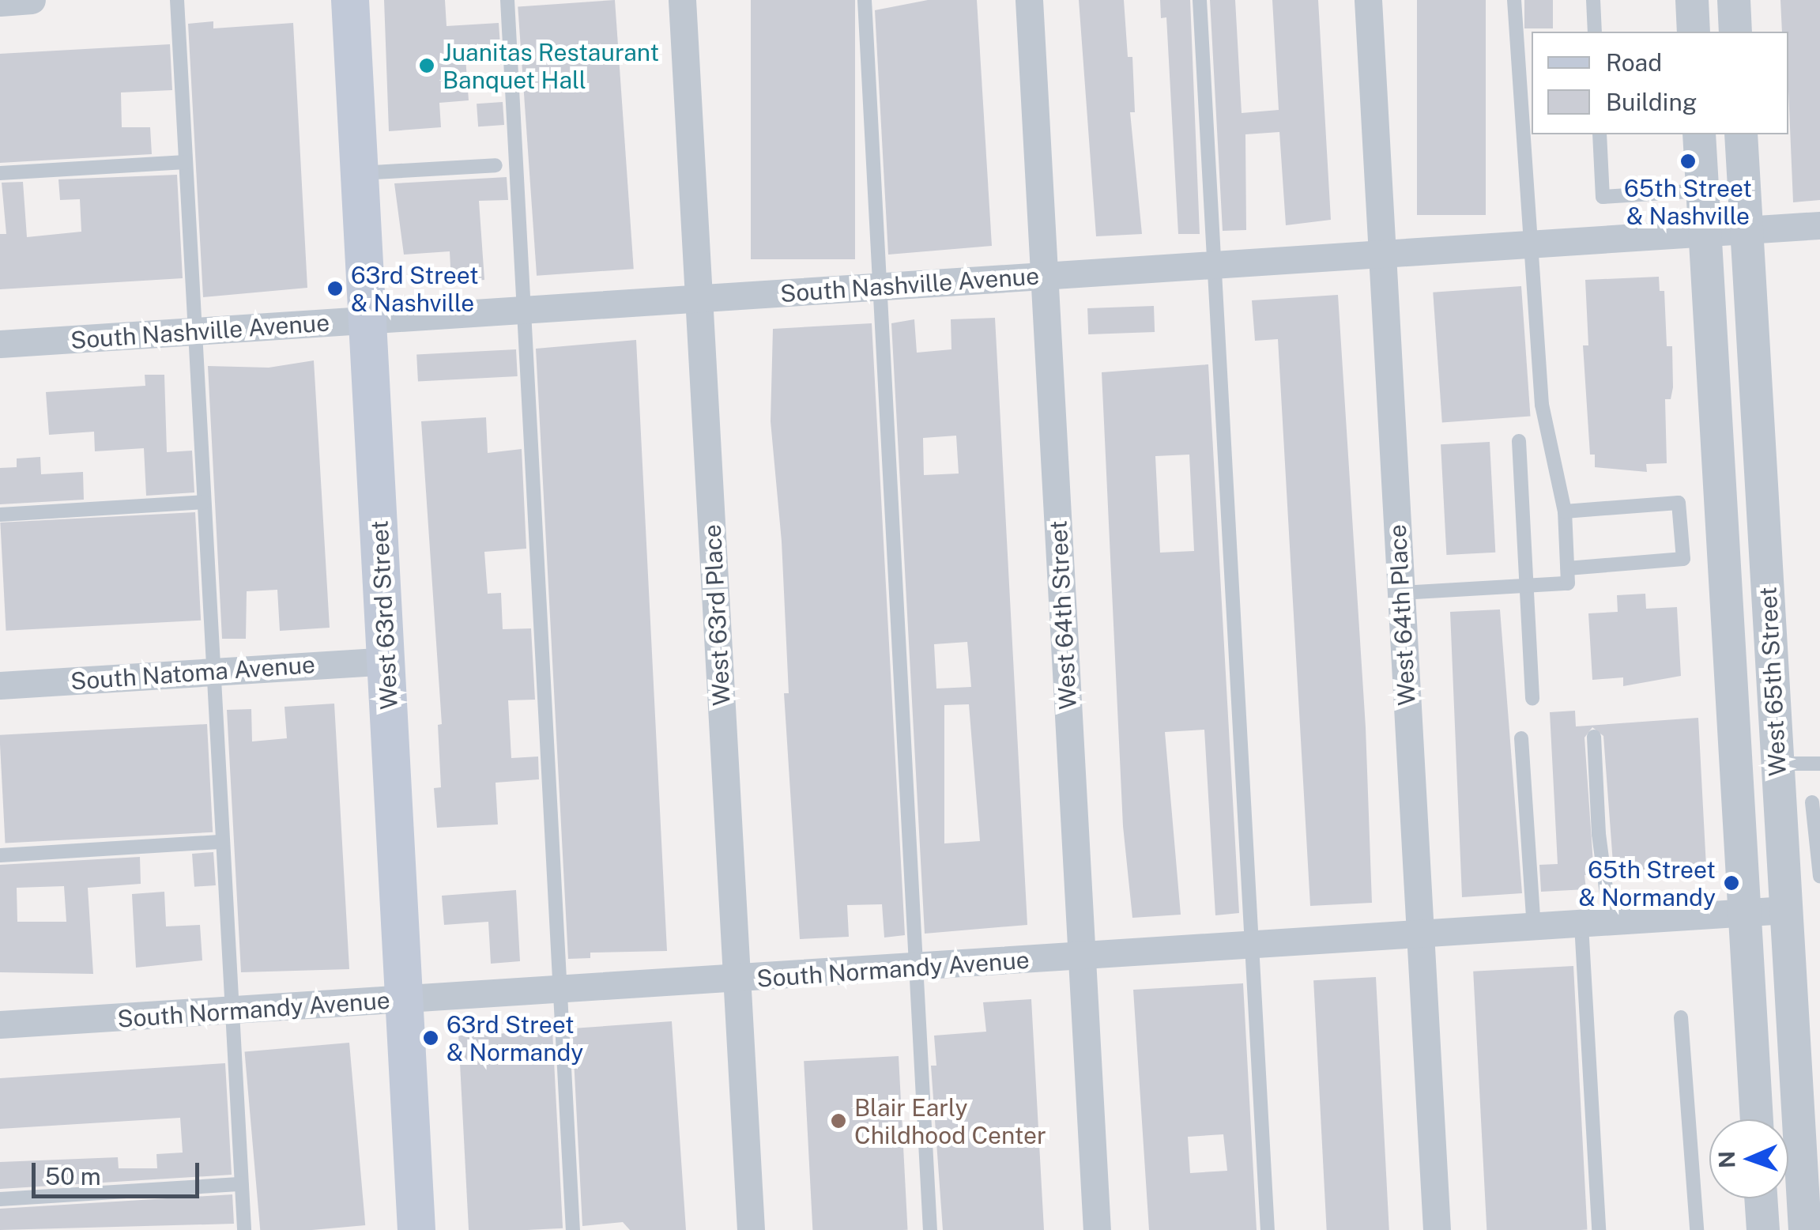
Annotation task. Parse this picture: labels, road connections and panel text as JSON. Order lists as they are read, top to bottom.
{
  "streets": {
    "main road": ["West 63rd Street"],
    "street": [
      "South Nashville Avenue",
      "West 63rd Place",
      "West 64th Street",
      "West 64th Place",
      "South Natoma Avenue",
      "West 65th Street",
      "South Normandy Avenue"
    ]
  },
  "crossings": [
    ["South Nashville Avenue", "West 63rd Street"],
    ["South Nashville Avenue", "West 63rd Place"],
    ["South Nashville Avenue", "West 64th Street"],
    ["South Nashville Avenue", "West 64th Place"],
    ["South Nashville Avenue", "West 65th Street"],
    ["West 63rd Street", "South Natoma Avenue"],
    ["West 63rd Street", "South Normandy Avenue"],
    ["West 63rd Place", "South Normandy Avenue"],
    ["West 64th Street", "South Normandy Avenue"],
    ["West 64th Place", "South Normandy Avenue"],
    ["West 65th Street", "South Normandy Avenue"]
  ],
  "places": [
    "Juanitas Restaurant Banquet Hall",
    "65th Street & Nashville",
    "63rd Street & Nashville",
    "65th Street & Normandy",
    "63rd Street & Normandy",
    "Blair Early Childhood Center"
  ],
  "legend": ["Road", "Building"],
  "scale_bar": "50 m",
  "north": "left"
}
